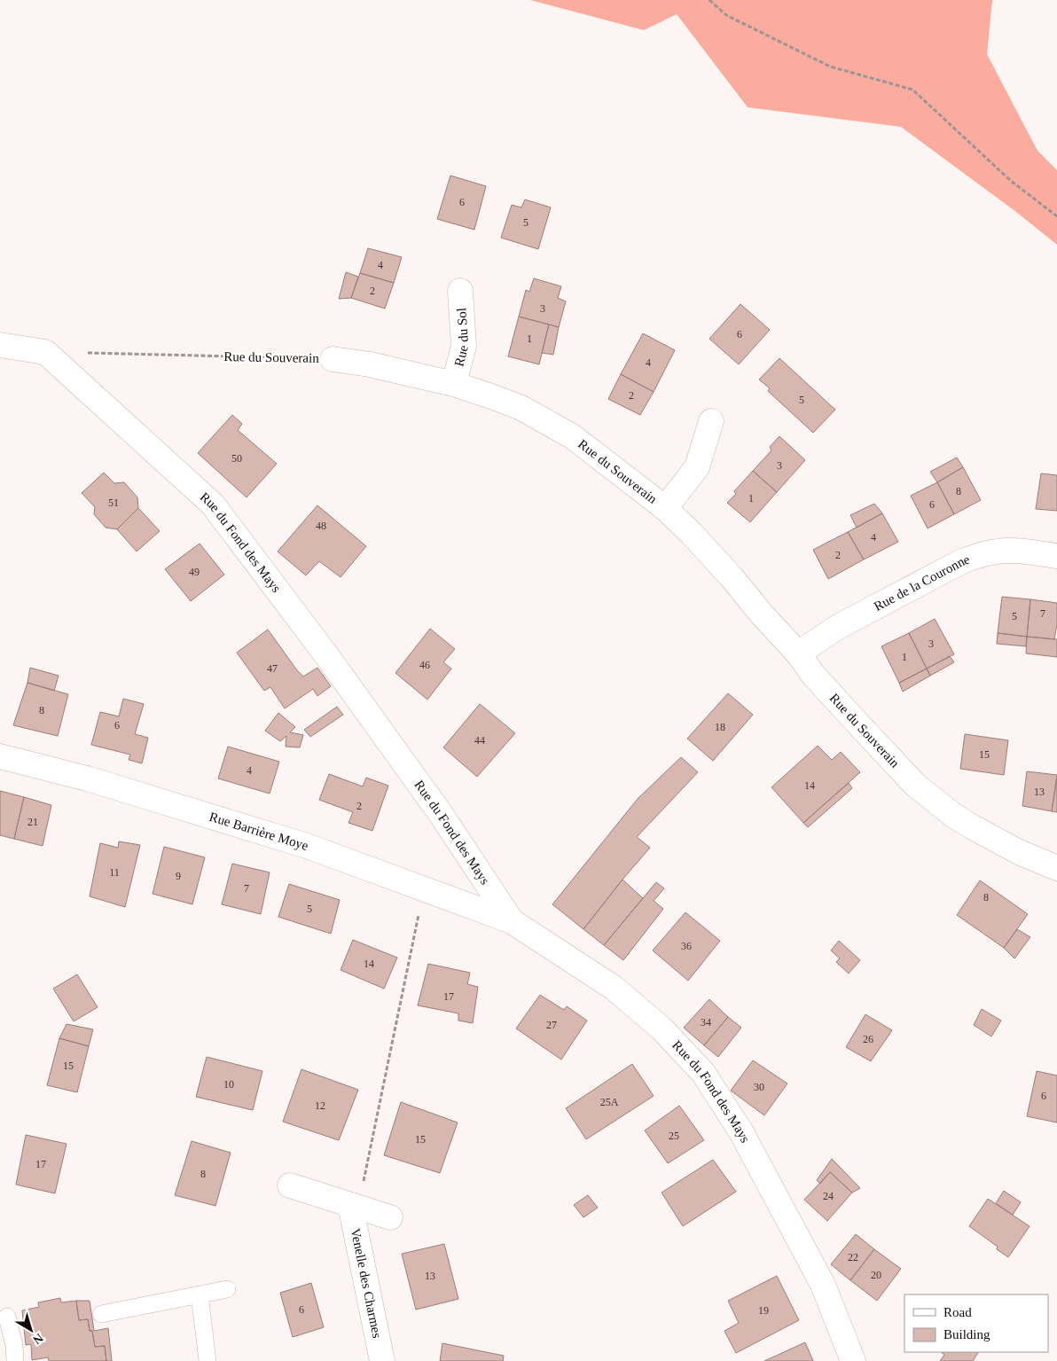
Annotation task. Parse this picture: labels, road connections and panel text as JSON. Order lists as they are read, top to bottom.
{
  "streets": {
    "street": [
      "Rue du Sol",
      "Rue du Souverain",
      "Rue du Fond des Mays",
      "Rue de la Couronne",
      "Rue Barrière Moye",
      "Venelle des Charmes"
    ]
  },
  "crossings": [
    ["Rue du Sol", "Rue du Souverain"],
    ["Rue du Souverain", "Rue du Fond des Mays"],
    ["Rue du Souverain", "Rue de la Couronne"],
    ["Rue du Fond des Mays", "Rue Barrière Moye"]
  ],
  "house_numbers": [
    "6",
    "5",
    "4",
    "2",
    "3",
    "6",
    "1",
    "4",
    "2",
    "5",
    "50",
    "3",
    "8",
    "1",
    "51",
    "6",
    "48",
    "4",
    "2",
    "49",
    "7",
    "5",
    "3",
    "1",
    "46",
    "47",
    "8",
    "6",
    "18",
    "44",
    "15",
    "4",
    "14",
    "13",
    "2",
    "21",
    "11",
    "9",
    "7",
    "8",
    "5",
    "36",
    "14",
    "17",
    "34",
    "27",
    "26",
    "15",
    "10",
    "30",
    "6",
    "25A",
    "12",
    "25",
    "15",
    "17",
    "8",
    "24",
    "22",
    "20",
    "13",
    "6",
    "19"
  ],
  "legend": ["Road", "Building"],
  "north": "bottom right"
}
